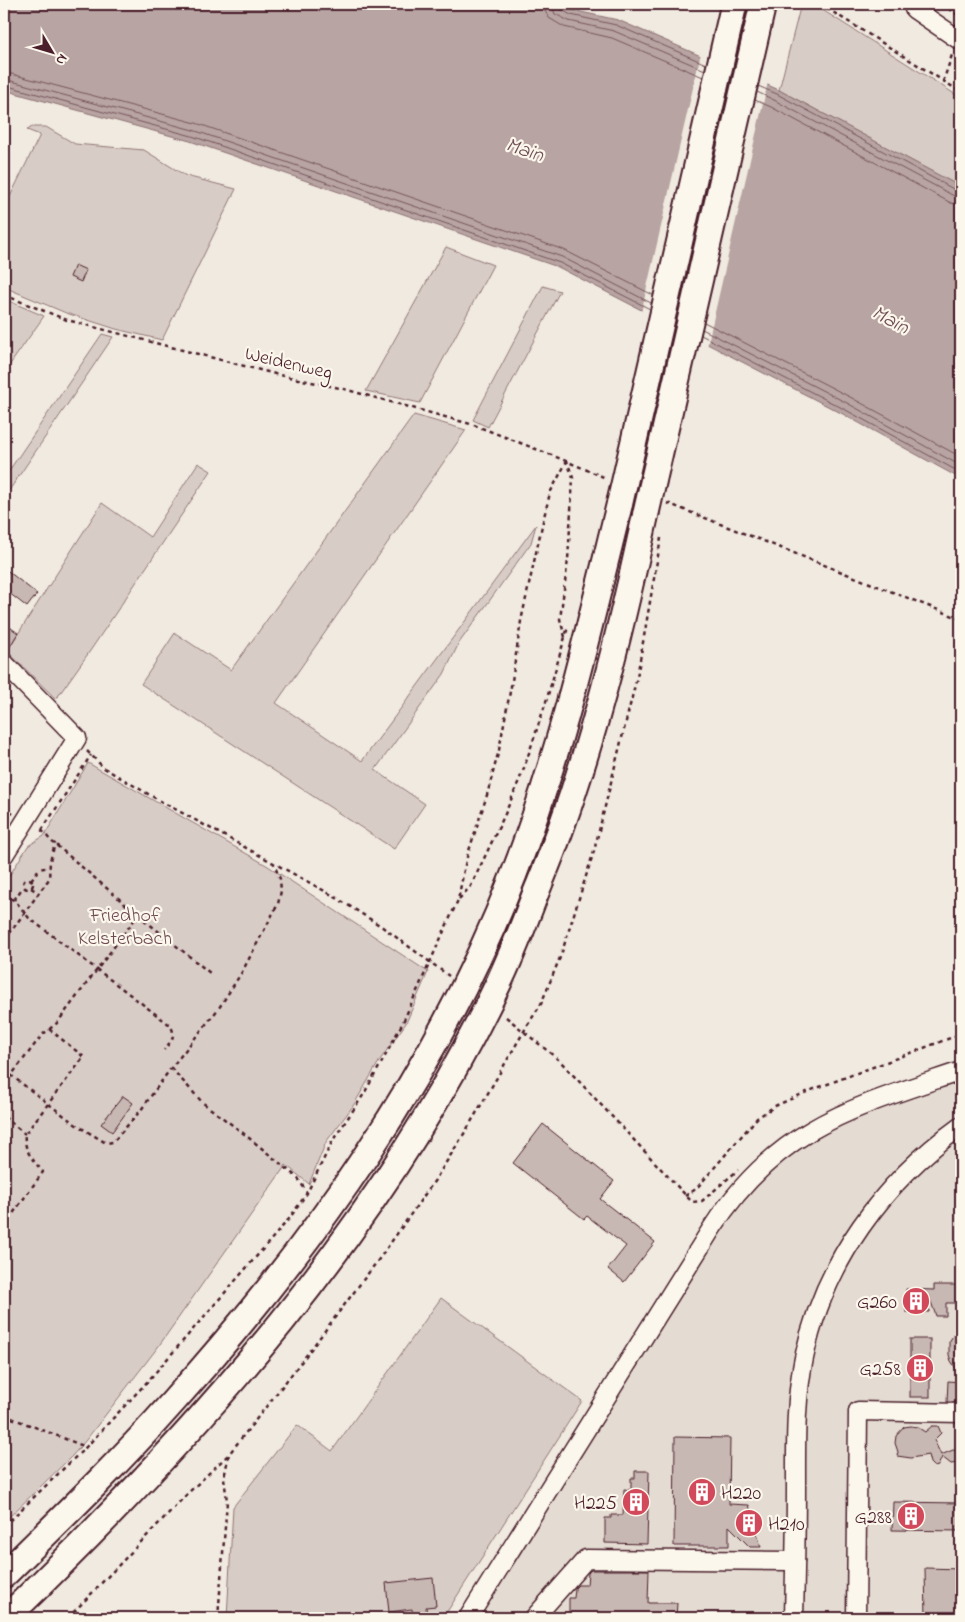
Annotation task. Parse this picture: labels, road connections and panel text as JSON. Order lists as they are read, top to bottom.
{
  "streets": {
    "path": ["Weidenweg"]
  },
  "water": ["Main"],
  "parks": ["Friedhof Kelsterbach"],
  "places": {
    "building": [
      "G260",
      "G258",
      "H220",
      "H225",
      "G288",
      "H210"
    ]
  },
  "north": "bottom right"
}
